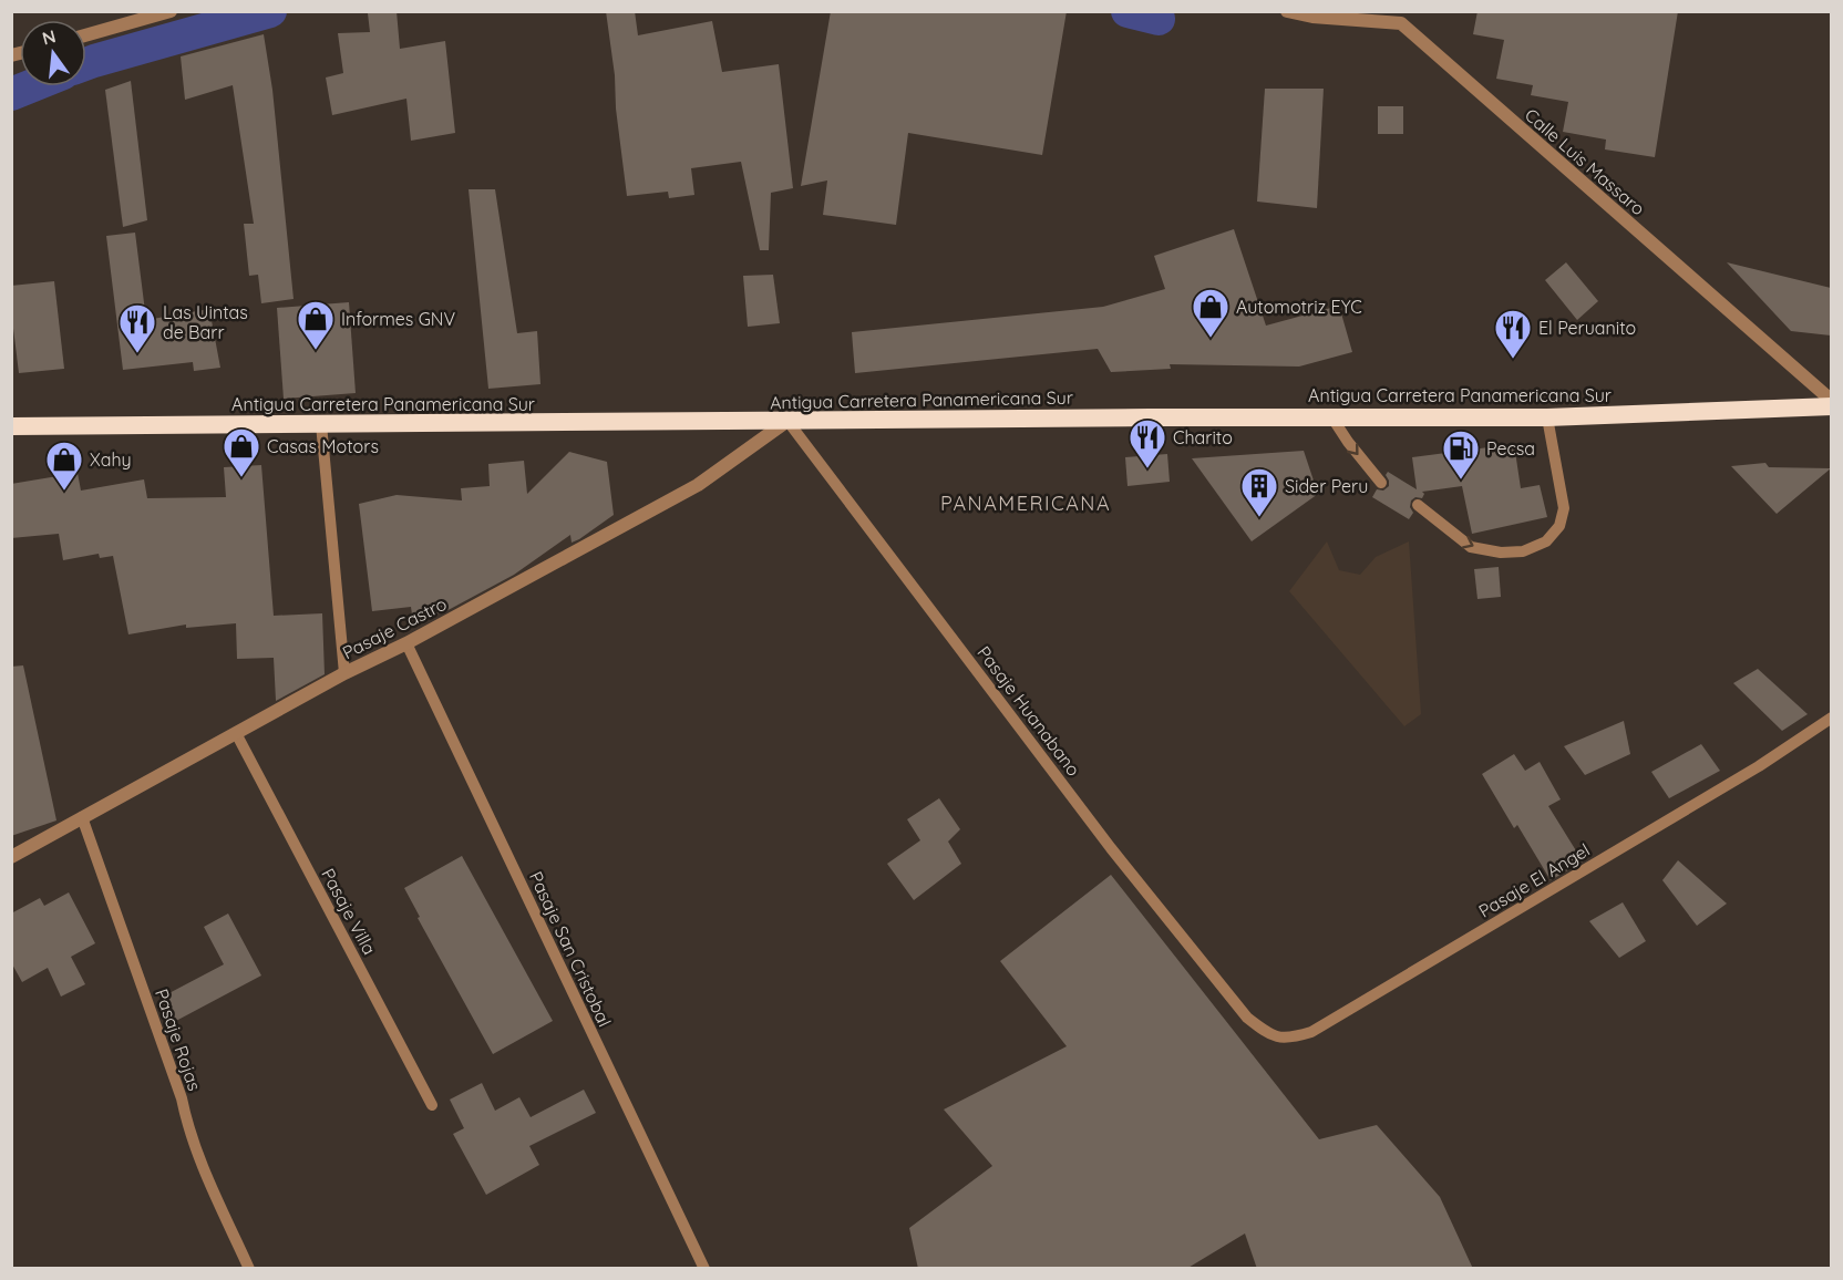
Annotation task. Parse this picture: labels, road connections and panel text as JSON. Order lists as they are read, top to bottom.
{
  "streets": {
    "highway": ["Antigua Carretera Panamericana Sur"],
    "street": ["Calle Luis Massaro", "Pasaje Castro"],
    "lane": [
      "Pasaje Huanabano",
      "Pasaje El Angel",
      "Pasaje Villa",
      "Pasaje San Cristobal",
      "Pasaje Rojas"
    ]
  },
  "crossings": [
    ["Antigua Carretera Panamericana Sur", "Pasaje Castro"],
    ["Antigua Carretera Panamericana Sur", "Pasaje Huanabano"],
    ["Pasaje Castro", "Pasaje Huanabano"],
    ["Pasaje Castro", "Pasaje Villa"],
    ["Pasaje Castro", "Pasaje San Cristobal"],
    ["Pasaje Castro", "Pasaje Rojas"],
    ["Pasaje Huanabano", "Pasaje El Angel"]
  ],
  "districts": ["PANAMERICANA"],
  "places": {
    "shop": [
      "Automotriz EYC",
      "Informes GNV",
      "Casas Motors",
      "Xahy"
    ],
    "restaurant": ["Las Uintas de Barr", "El Peruanito", "Charito"],
    "fuel station": ["Pecsa"],
    "building": ["Sider Peru"]
  },
  "north": "top"
}
